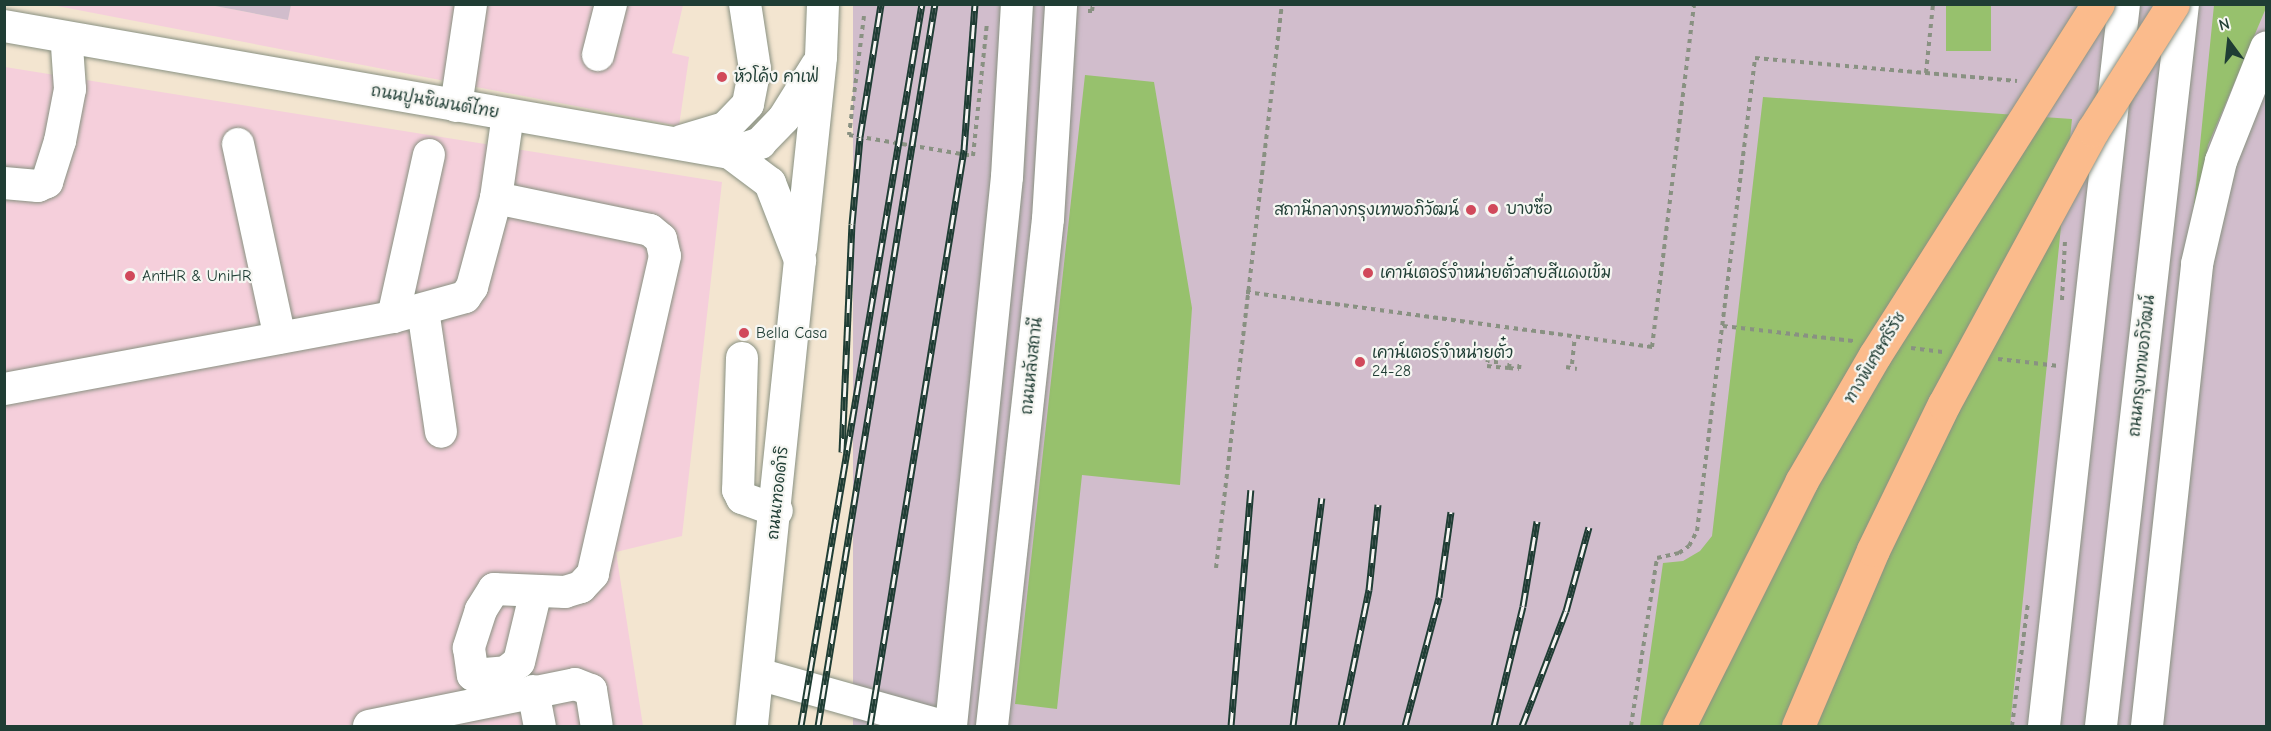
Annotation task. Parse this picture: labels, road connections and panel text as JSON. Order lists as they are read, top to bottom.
{
  "streets": {
    "highway": ["ทางพิเศษศรีรัช"],
    "street": [
      "ถนนปูนซิเมนต์ไทย",
      "ถนนหลังสถานี",
      "ถนนกรุงเทพอภิวัฒน์",
      "ถนนเทอดดำริ"
    ]
  },
  "crossings": [
    ["ถนนปูนซิเมนต์ไทย", "ถนนเทอดดำริ"]
  ],
  "places": [
    "หัวโค้ง คาเฟ่",
    "บางซื่อ",
    "สถานีกลางกรุงเทพอภิวัฒน์",
    "เคาน์เตอร์จำหน่ายตั๋วสายสีแดงเข้ม",
    "AntHR & UniHR",
    "Bella Casa",
    "เคาน์เตอร์จำหน่ายตั๋ว 24-28"
  ],
  "north": "top"
}
